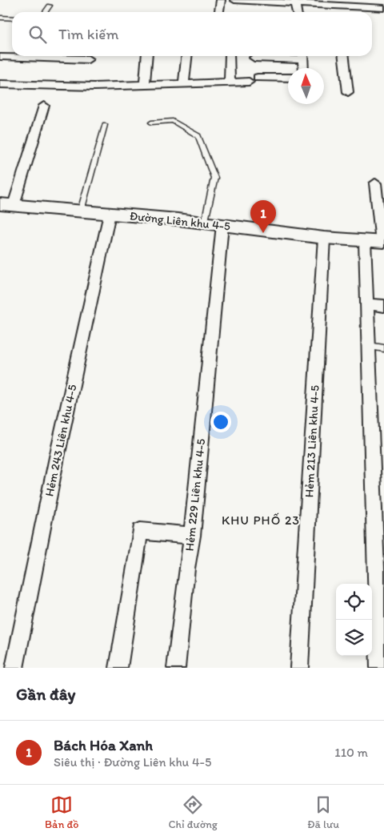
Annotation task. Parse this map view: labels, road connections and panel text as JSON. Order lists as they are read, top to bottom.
{
  "streets": {
    "street": [
      "Đường Liên khu 4-5",
      "Hẻm 243 Liên khu 4-5",
      "Hẻm 213 Liên khu 4-5",
      "Hẻm 229 Liên khu 4-5"
    ]
  },
  "crossings": [
    ["Đường Liên khu 4-5", "Hẻm 243 Liên khu 4-5"],
    ["Đường Liên khu 4-5", "Hẻm 213 Liên khu 4-5"],
    ["Đường Liên khu 4-5", "Hẻm 229 Liên khu 4-5"]
  ],
  "districts": ["KHU PHỐ 23"],
  "north": "top",
  "page": {
    "search": "Tìm kiếm",
    "pins": "1",
    "heading": "Gần đây",
    "list": [
      {
        "mark": "1",
        "name": "Bách Hóa Xanh",
        "note": "Siêu thị · Đường Liên khu 4-5",
        "value": "110 m"
      }
    ],
    "nav": ["Bản đồ", "Chỉ đường", "Đã lưu"]
  }
}
